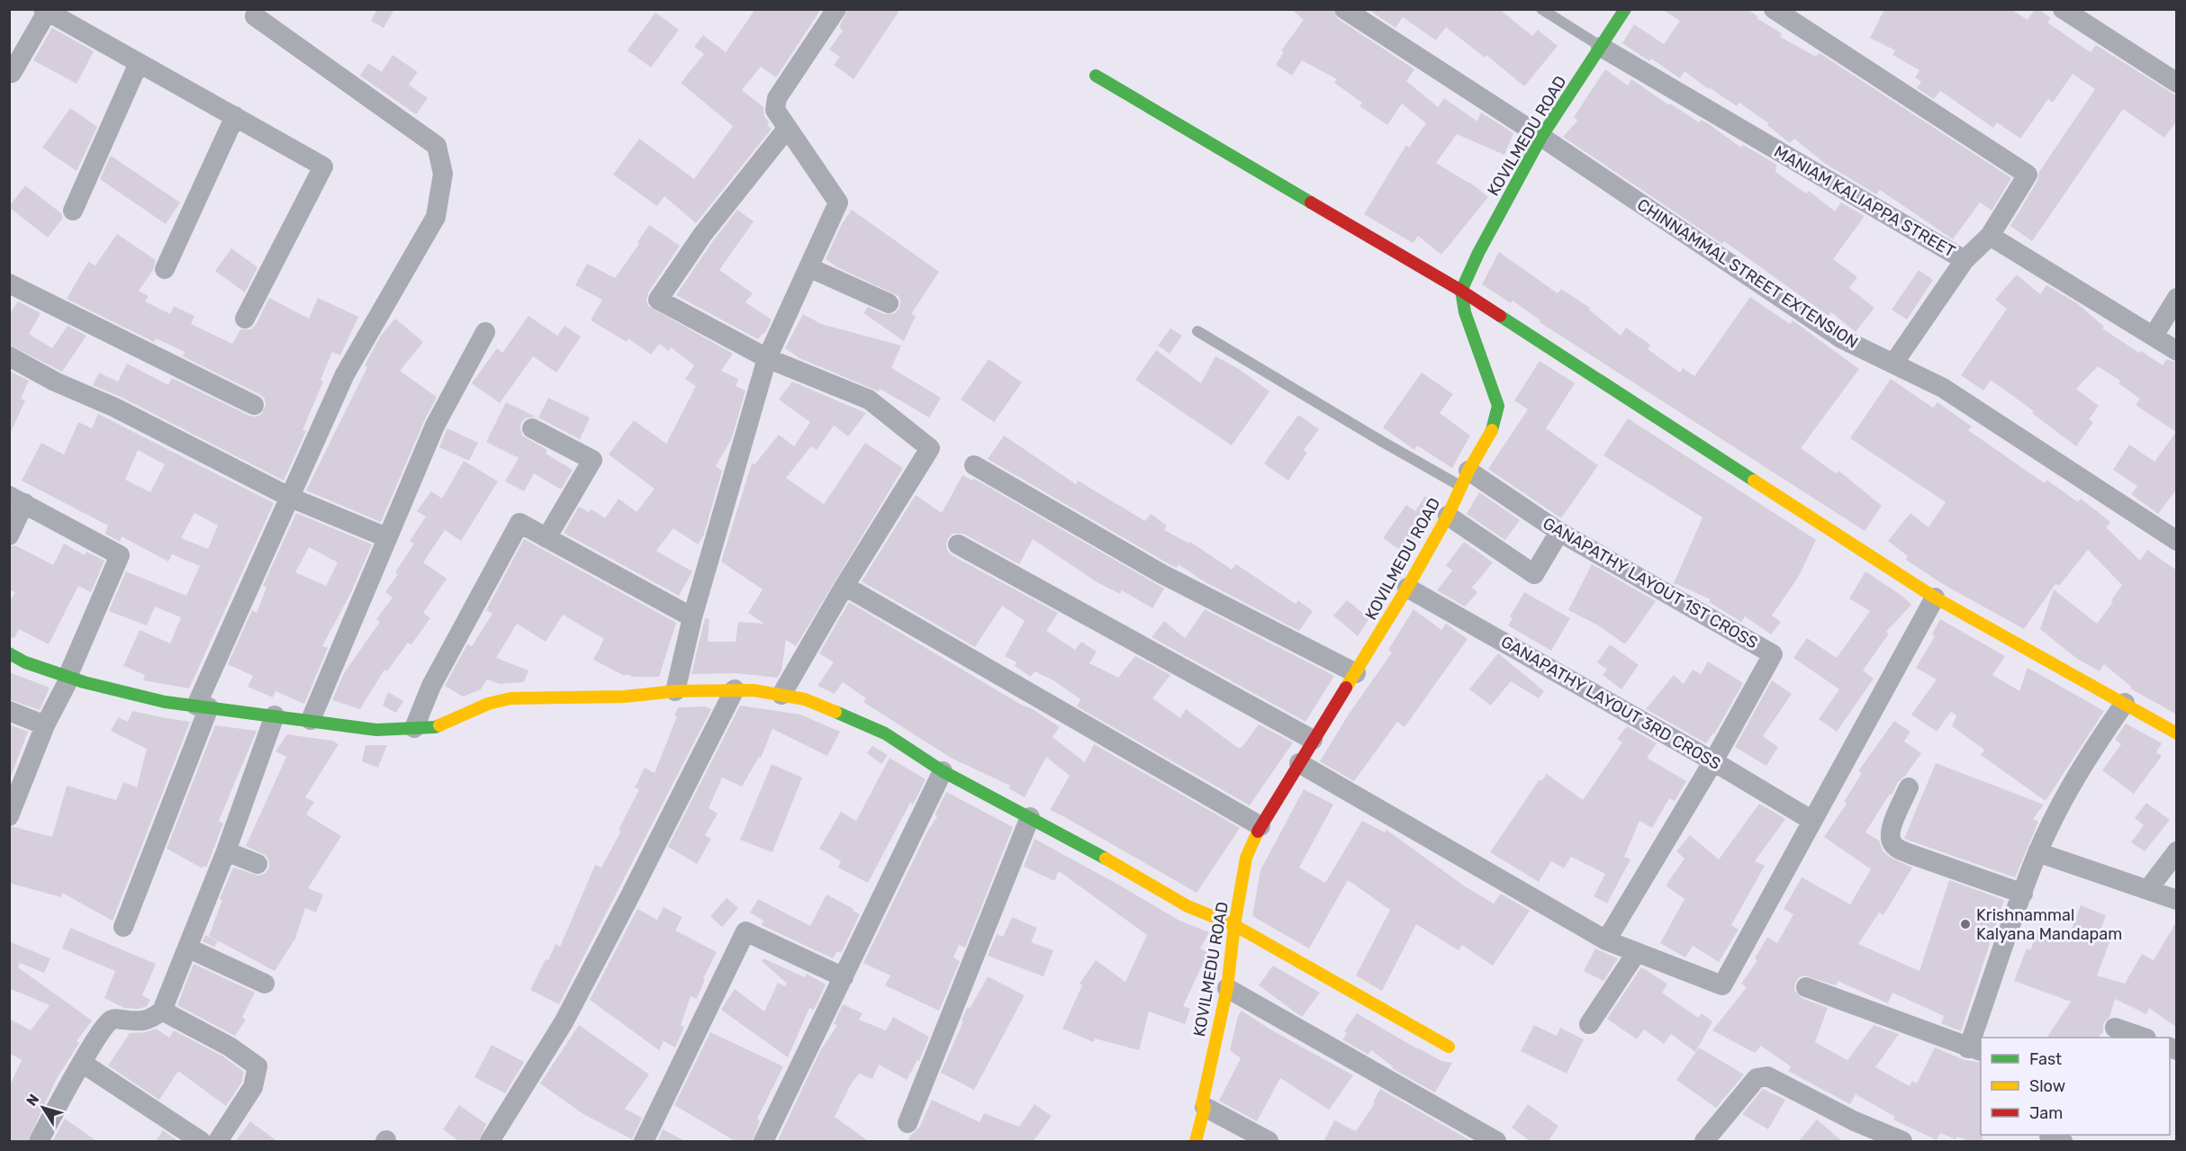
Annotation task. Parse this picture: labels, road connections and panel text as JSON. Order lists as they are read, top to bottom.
{
  "streets": {
    "street": [
      "KOVILMEDU ROAD",
      "MANIAM KALIAPPA STREET",
      "CHINNAMMAL STREET EXTENSION",
      "GANAPATHY LAYOUT 1ST CROSS",
      "GANAPATHY LAYOUT 3RD CROSS"
    ]
  },
  "crossings": [
    ["KOVILMEDU ROAD", "MANIAM KALIAPPA STREET"],
    ["KOVILMEDU ROAD", "CHINNAMMAL STREET EXTENSION"],
    ["KOVILMEDU ROAD", "GANAPATHY LAYOUT 1ST CROSS"],
    ["KOVILMEDU ROAD", "GANAPATHY LAYOUT 3RD CROSS"],
    ["GANAPATHY LAYOUT 1ST CROSS", "GANAPATHY LAYOUT 3RD CROSS"]
  ],
  "places": ["Krishnammal Kalyana Mandapam"],
  "legend": ["Fast", "Slow", "Jam"],
  "north": "top left"
}
